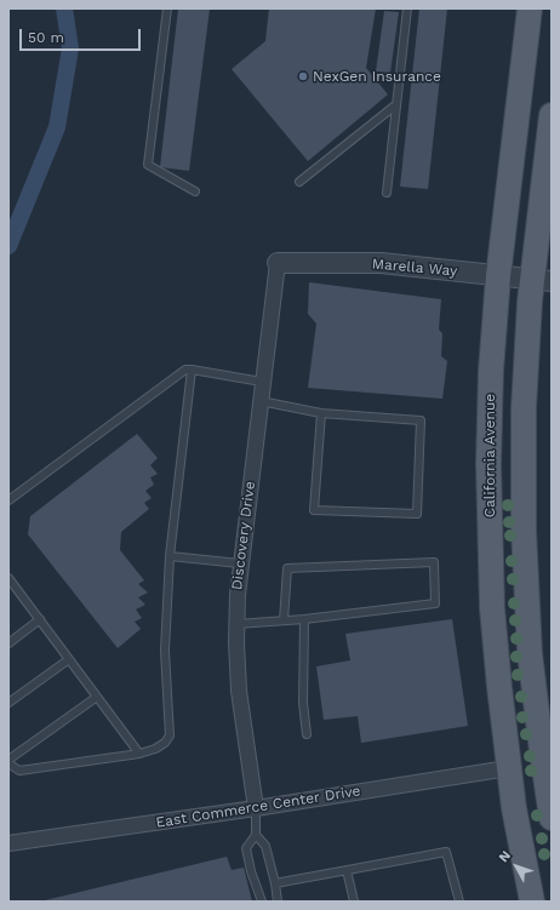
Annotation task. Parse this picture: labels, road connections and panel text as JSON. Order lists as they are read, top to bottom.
{
  "streets": {
    "main road": ["California Avenue"],
    "street": ["Marella Way", "Discovery Drive", "East Commerce Center Drive"]
  },
  "crossings": [
    ["Marella Way", "California Avenue"],
    ["Marella Way", "Discovery Drive"],
    ["California Avenue", "East Commerce Center Drive"],
    ["Discovery Drive", "East Commerce Center Drive"]
  ],
  "places": ["NexGen Insurance"],
  "scale_bar": "50 m",
  "north": "top left"
}
